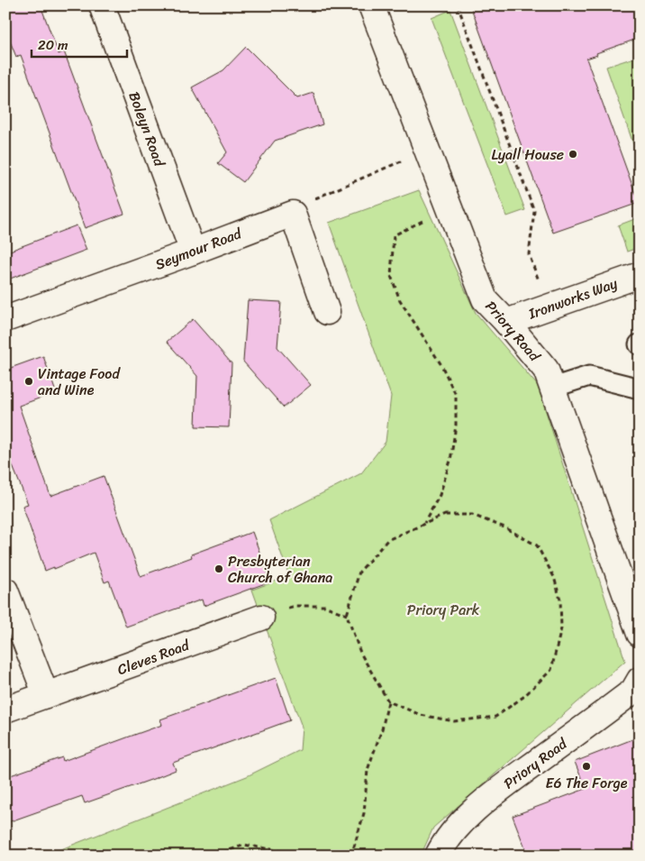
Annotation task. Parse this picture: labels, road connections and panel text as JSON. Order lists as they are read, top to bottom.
{
  "streets": {
    "street": [
      "Boleyn Road",
      "Seymour Road",
      "Ironworks Way",
      "Priory Road",
      "Cleves Road"
    ]
  },
  "crossings": [
    ["Boleyn Road", "Seymour Road"],
    ["Ironworks Way", "Priory Road"]
  ],
  "parks": ["Priory Park"],
  "places": [
    "Lyall House",
    "Vintage Food and Wine",
    "Presbyterian Church of Ghana",
    "E6 The Forge"
  ],
  "scale_bar": "20 m"
}
